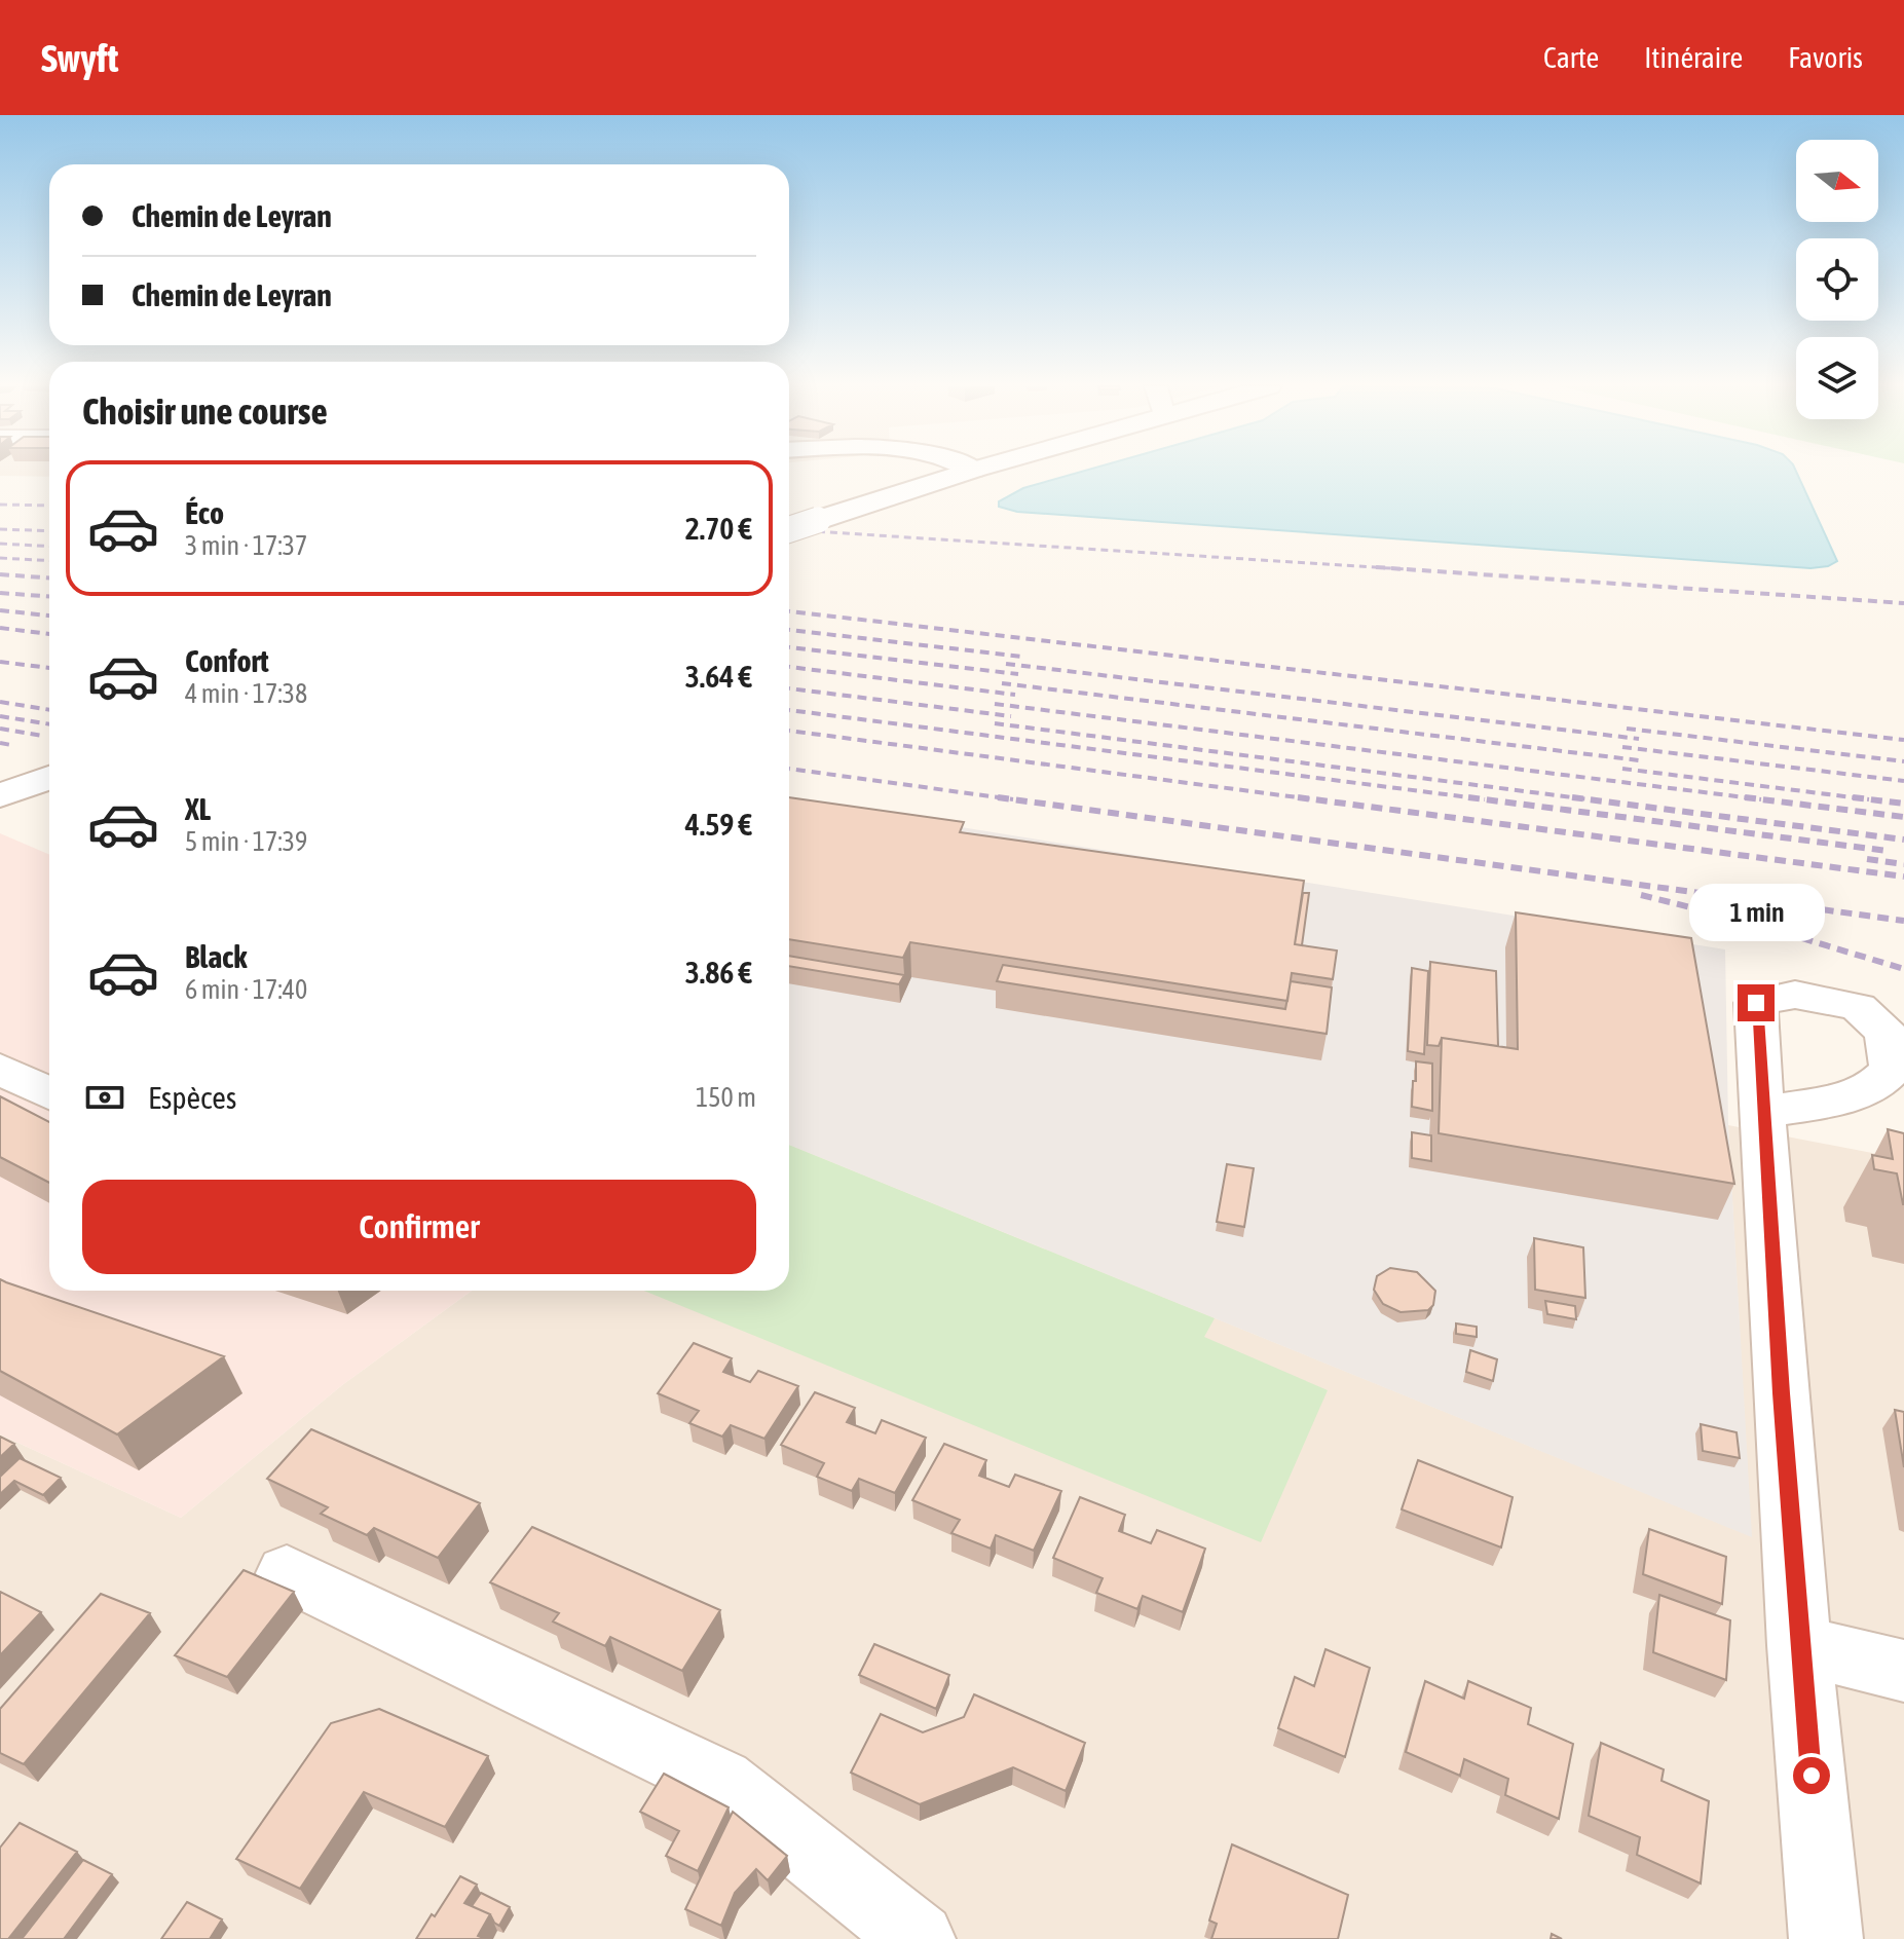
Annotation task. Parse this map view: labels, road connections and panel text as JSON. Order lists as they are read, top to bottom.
{
  "north": "right",
  "page": {
    "header": "Swyft",
    "nav": ["Carte", "Itinéraire", "Favoris"],
    "banner": ["Chemin de Leyran", "Chemin de Leyran"],
    "heading": "Choisir une course",
    "list": [
      {
        "name": "Éco",
        "note": "3 min · 17:37",
        "value": "2.70 €"
      },
      {
        "name": "Confort",
        "note": "4 min · 17:38",
        "value": "3.64 €"
      },
      {
        "name": "XL",
        "note": "5 min · 17:39",
        "value": "4.59 €"
      },
      {
        "name": "Black",
        "note": "6 min · 17:40",
        "value": "3.86 €"
      }
    ],
    "bubble": "1 min",
    "pay": ["Espèces", "150 m"],
    "buttons": "Confirmer"
  }
}
